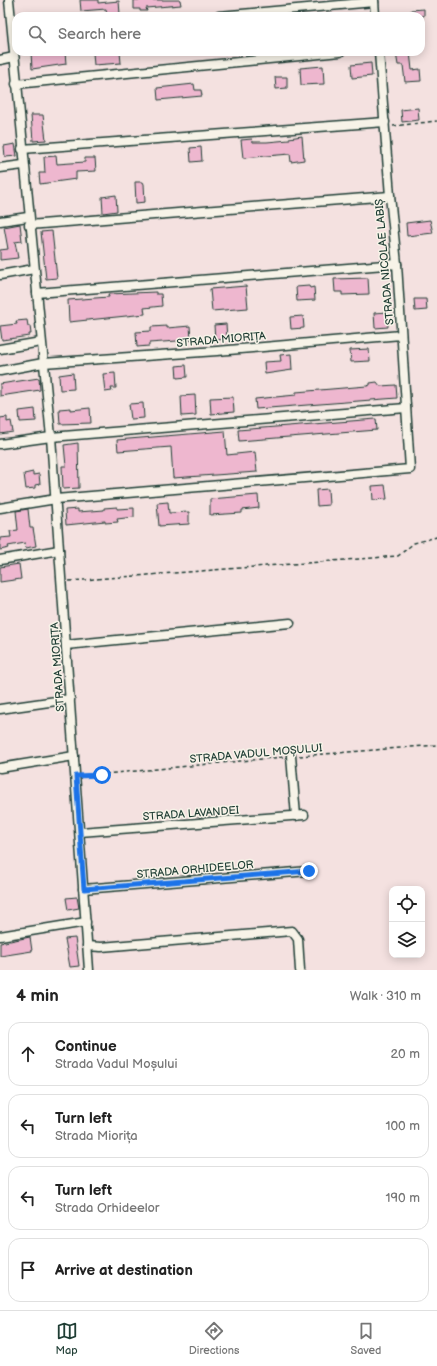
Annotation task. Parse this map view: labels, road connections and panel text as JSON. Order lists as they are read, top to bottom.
{
  "streets": {
    "street": [
      "STRADA NICOLAE LABIȘ",
      "STRADA MIORIȚA",
      "STRADA LAVANDEI",
      "STRADA ORHIDEELOR"
    ],
    "path": ["STRADA VADUL MOȘULUI"]
  },
  "crossings": [
    ["STRADA NICOLAE LABIȘ", "STRADA MIORIȚA"],
    ["STRADA MIORIȚA", "STRADA VADUL MOȘULUI"],
    ["STRADA MIORIȚA", "STRADA LAVANDEI"],
    ["STRADA MIORIȚA", "STRADA ORHIDEELOR"],
    ["STRADA VADUL MOȘULUI", "STRADA LAVANDEI"]
  ],
  "page": {
    "search": "Search here",
    "heading": ["4 min", "Walk · 310 m"],
    "list": [
      ["Continue", "Strada Vadul Moșului", "20 m"],
      ["Turn left", "Strada Miorița", "100 m"],
      ["Turn left", "Strada Orhideelor", "190 m"],
      "Arrive at destination"
    ],
    "nav": ["Map", "Directions", "Saved"]
  }
}
